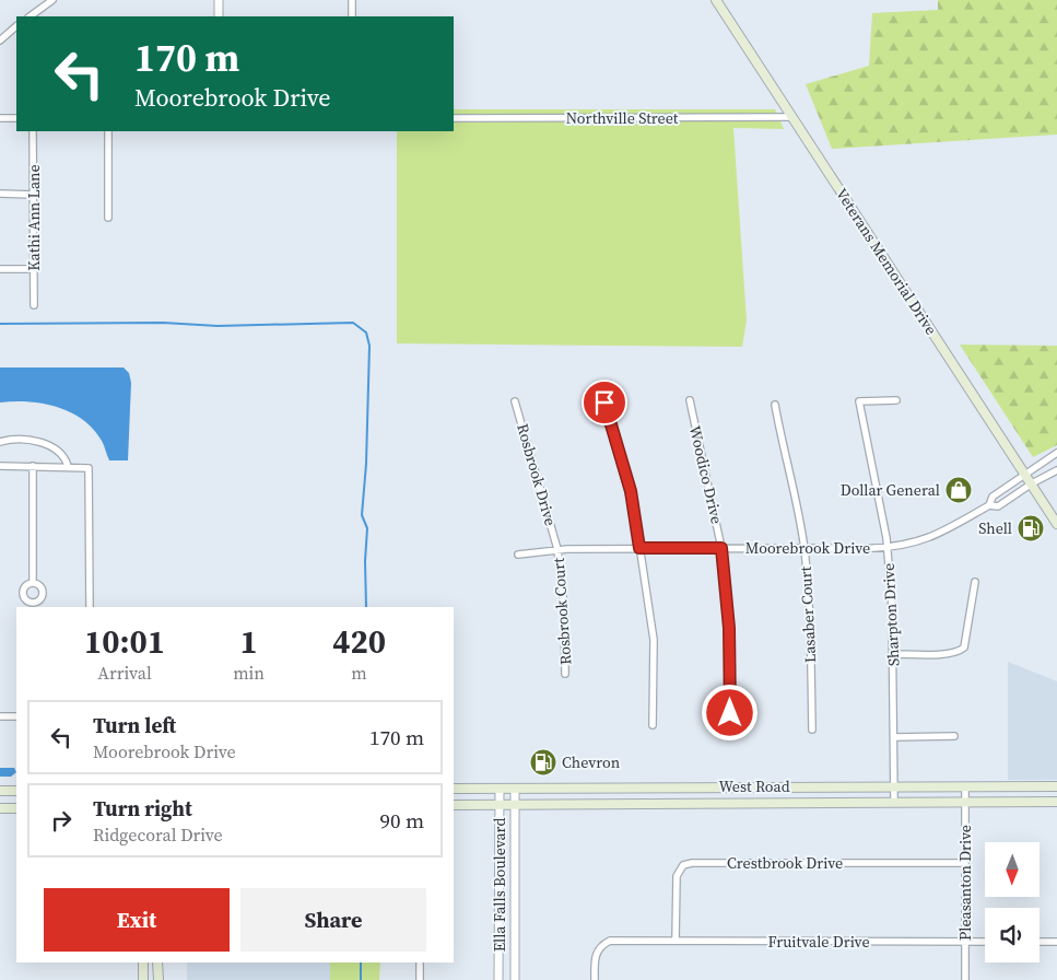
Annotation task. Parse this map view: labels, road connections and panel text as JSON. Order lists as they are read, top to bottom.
{
  "streets": {
    "main road": ["Veterans Memorial Drive", "West Road"],
    "street": [
      "Northville Street",
      "Kathi Ann Lane",
      "Rosbrook Drive",
      "Woodico Drive",
      "Moorebrook Drive",
      "Rosbrook Court",
      "Lasaber Court",
      "Sharpton Drive",
      "Crestbrook Drive",
      "Pleasanton Drive",
      "Ella Falls Boulevard",
      "Fruitvale Drive"
    ]
  },
  "crossings": [
    ["Northville Street", "Veterans Memorial Drive"],
    ["Veterans Memorial Drive", "Moorebrook Drive"],
    ["Rosbrook Drive", "Moorebrook Drive"],
    ["Rosbrook Drive", "Rosbrook Court"],
    ["Woodico Drive", "Moorebrook Drive"],
    ["Moorebrook Drive", "Rosbrook Court"],
    ["Moorebrook Drive", "Lasaber Court"],
    ["Moorebrook Drive", "Sharpton Drive"],
    ["Sharpton Drive", "West Road"],
    ["West Road", "Pleasanton Drive"],
    ["West Road", "Ella Falls Boulevard"],
    ["Crestbrook Drive", "Pleasanton Drive"],
    ["Crestbrook Drive", "Fruitvale Drive"],
    ["Pleasanton Drive", "Fruitvale Drive"]
  ],
  "places": {
    "shop": ["Dollar General"],
    "fuel station": ["Shell", "Chevron"]
  },
  "north": "bottom",
  "page": {
    "turn": ["170 m", "Moorebrook Drive"],
    "eta": [
      "10:01",
      "Arrival",
      "1",
      "min",
      "420",
      "m"
    ],
    "list": [
      {
        "name": "Turn left",
        "note": "Moorebrook Drive",
        "value": "170 m"
      },
      {
        "name": "Turn right",
        "note": "Ridgecoral Drive",
        "value": "90 m"
      }
    ],
    "buttons": ["Exit", "Share"]
  }
}
